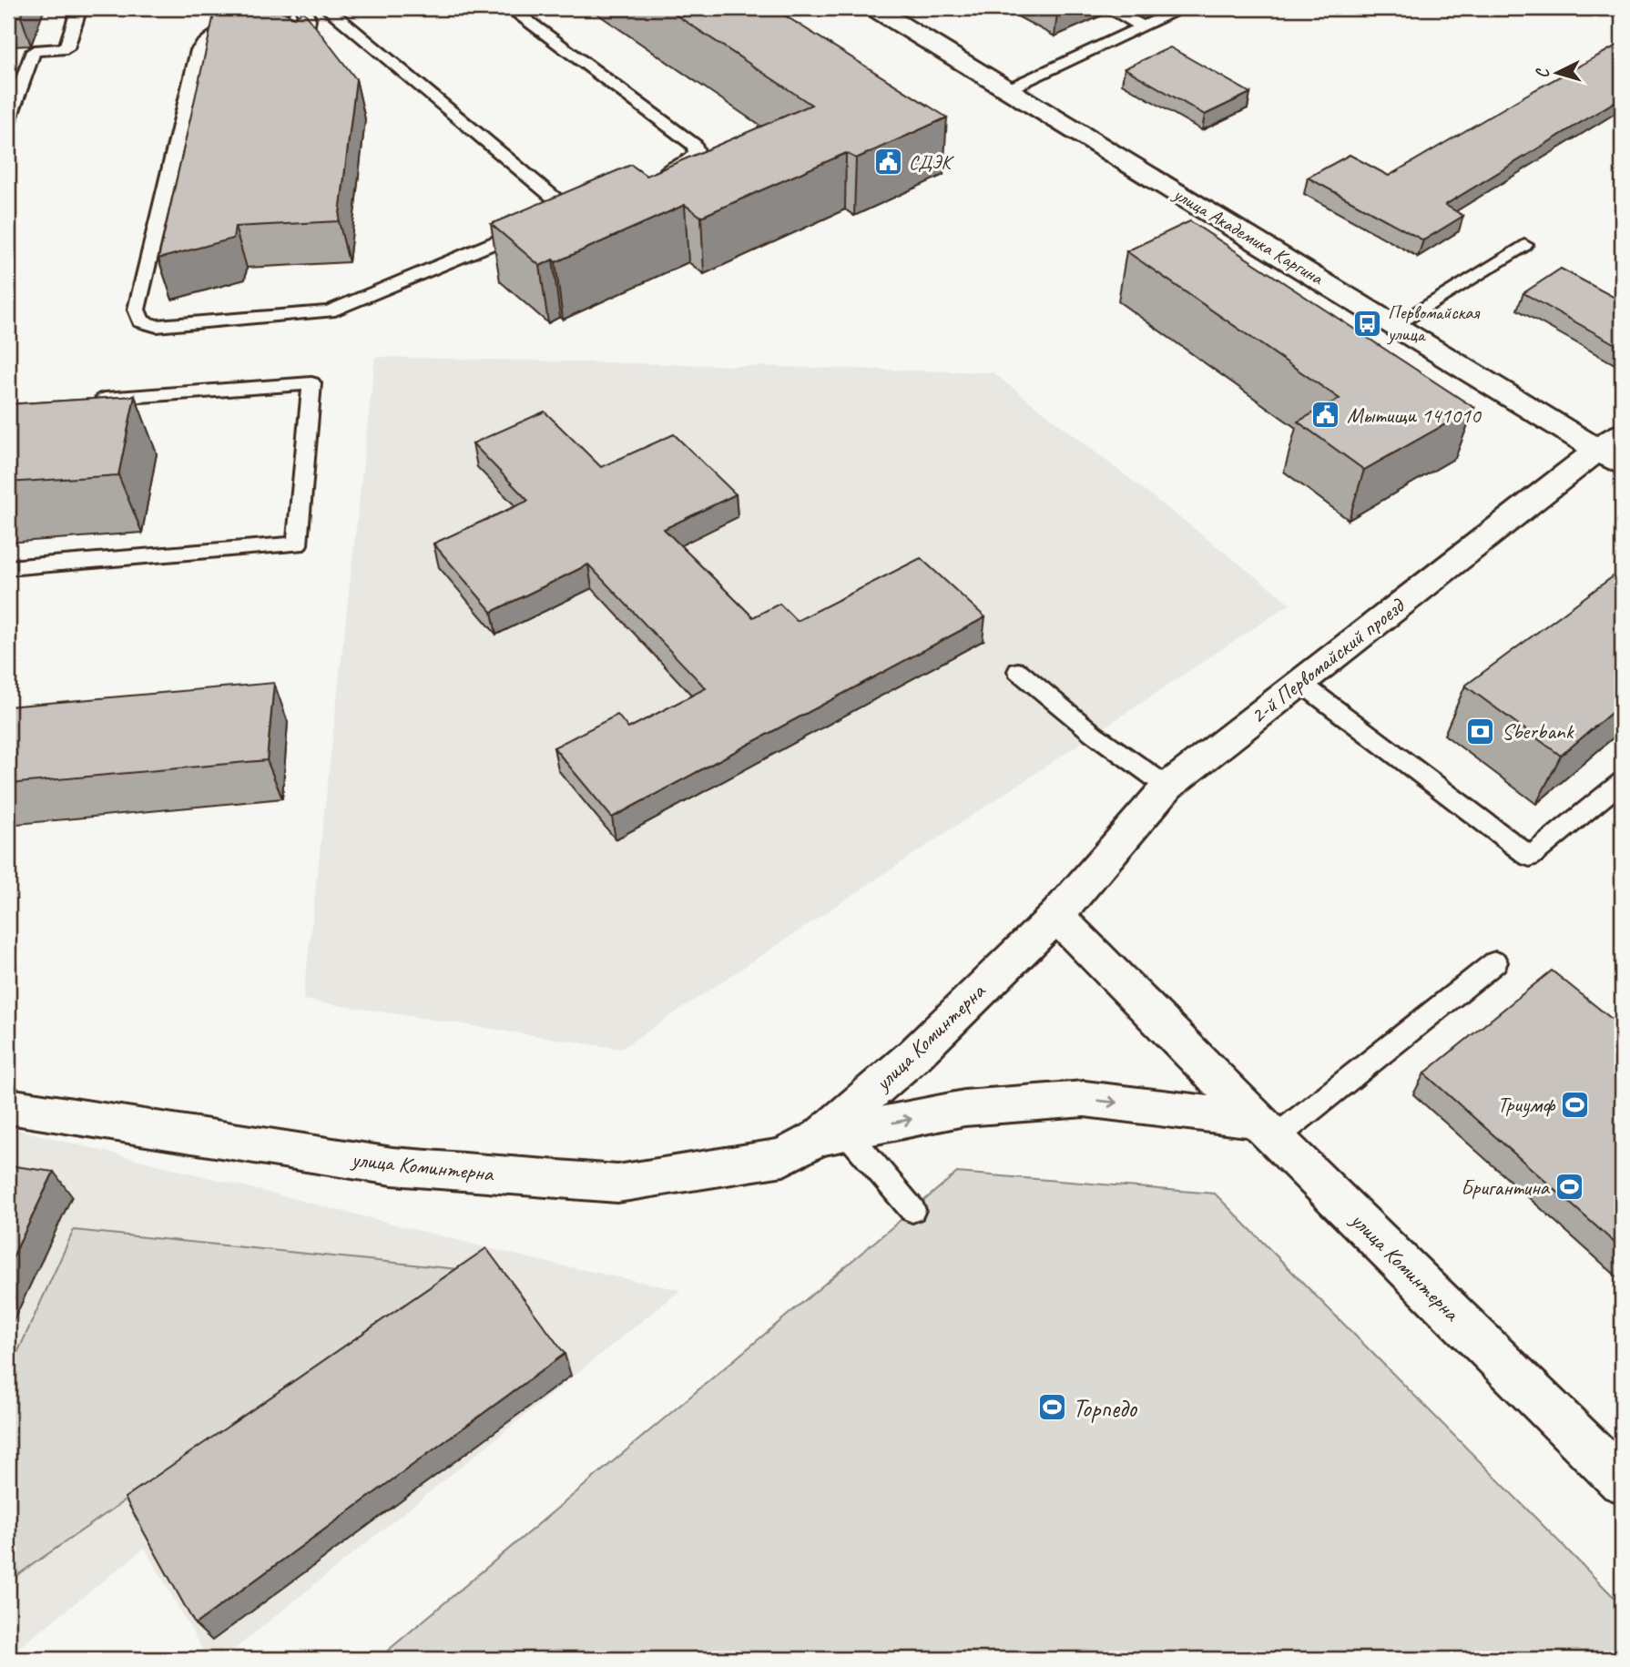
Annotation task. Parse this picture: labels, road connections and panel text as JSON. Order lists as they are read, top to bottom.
{
  "streets": {
    "street": ["улица Академика Каргина", "2-й Первомайский проезд", "улица Коминтерна"]
  },
  "crossings": [
    ["улица Академика Каргина", "2-й Первомайский проезд"],
    ["2-й Первомайский проезд", "улица Коминтерна"]
  ],
  "places": {
    "public building": ["СДЭК", "Мытищи 141010"],
    "bus stop": ["Первомайская улица"],
    "bank": ["Sberbank"],
    "sports": ["Триумф", "Бригантина", "Торпедо"]
  },
  "north": "left"
}
